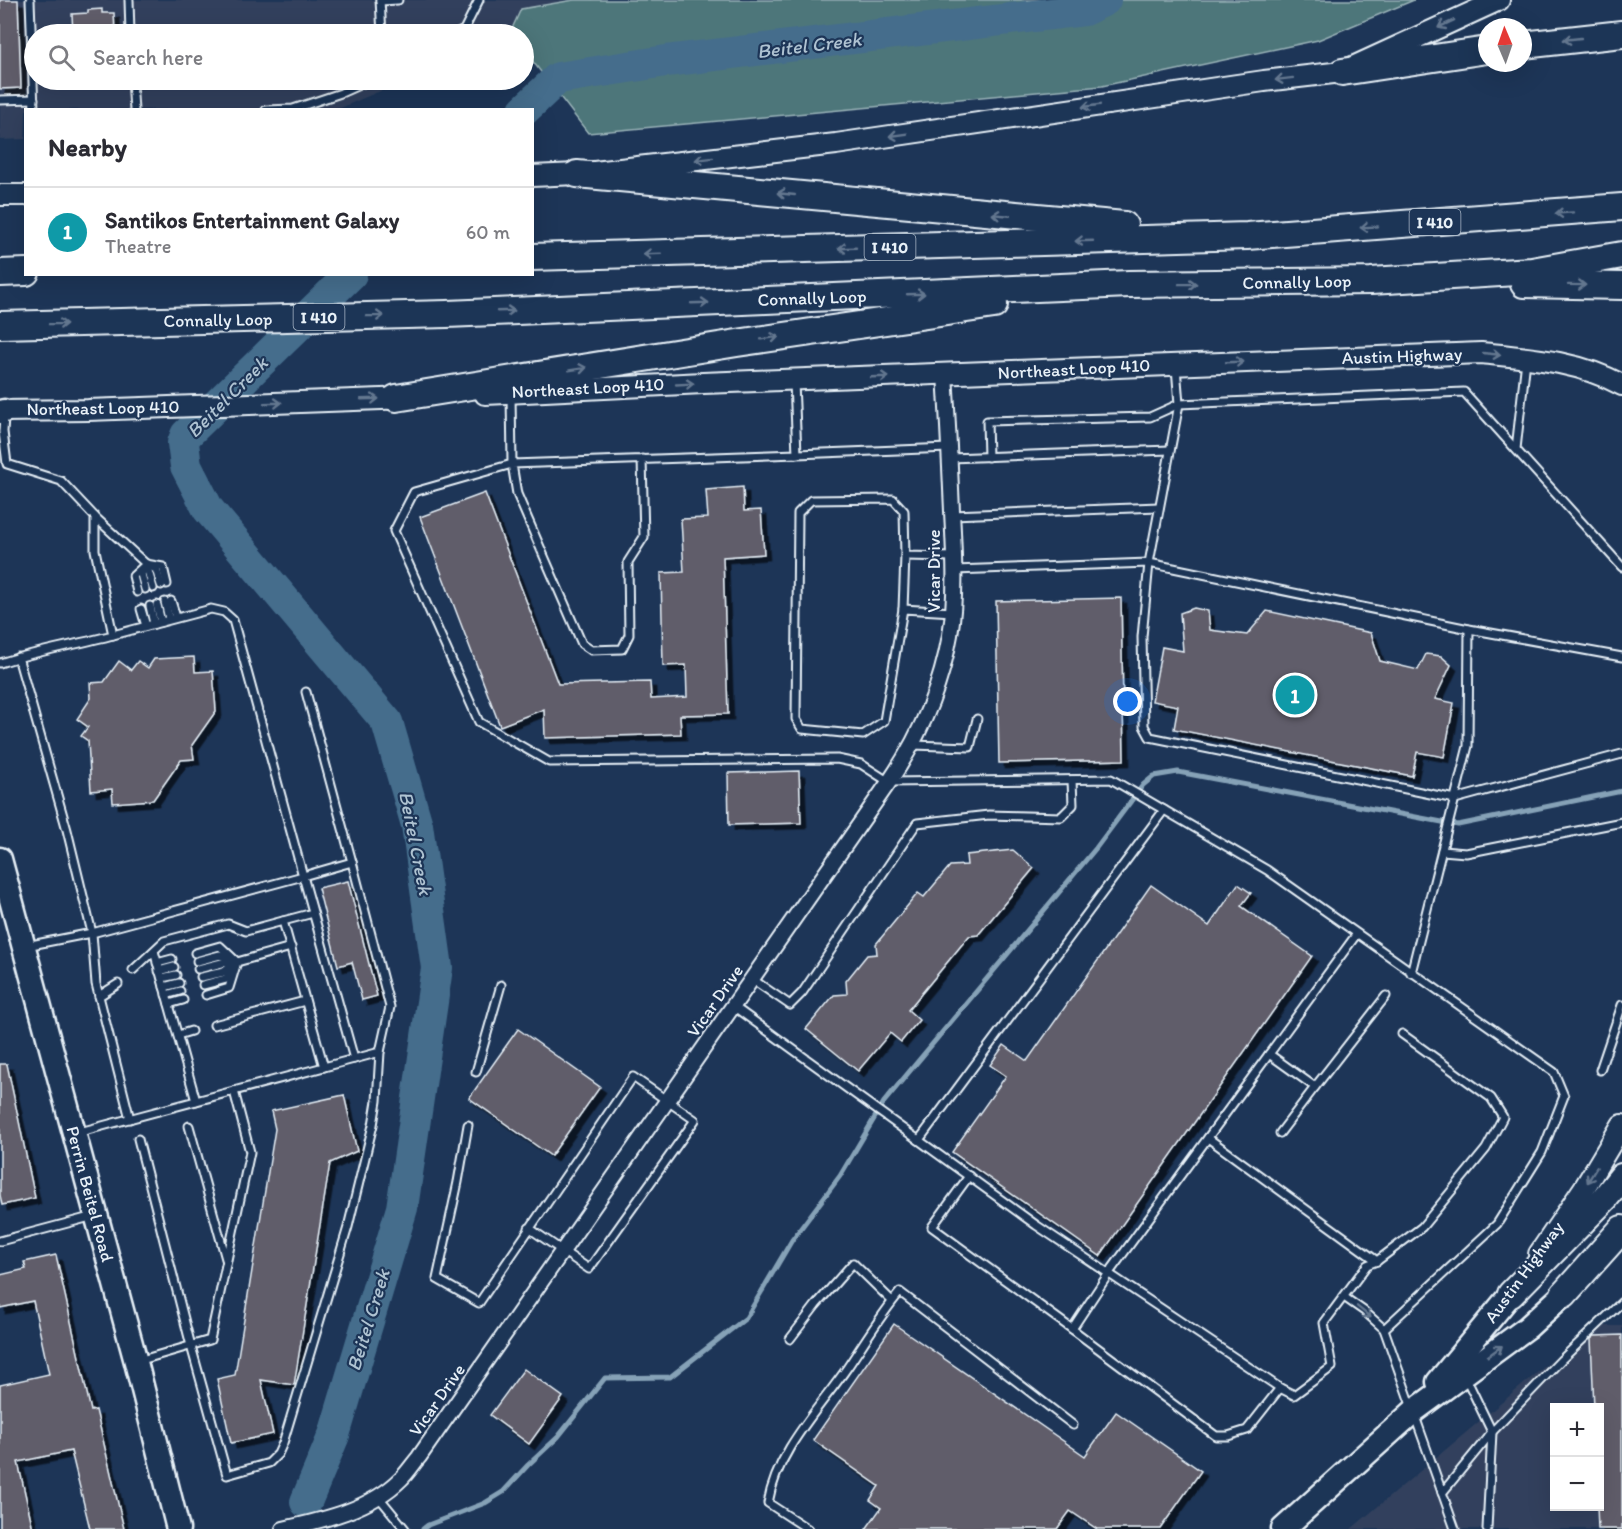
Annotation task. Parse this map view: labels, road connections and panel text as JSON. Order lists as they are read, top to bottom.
{
  "streets": {
    "highway": ["I 410", "Connally Loop"],
    "main road": ["Austin Highway", "Northeast Loop 410", "Perrin Beitel Road"],
    "street": ["Vicar Drive"]
  },
  "crossings": [
    ["Austin Highway", "Northeast Loop 410"],
    ["Northeast Loop 410", "Vicar Drive"]
  ],
  "one_way": ["Northeast Loop 410"],
  "water": ["Beitel Creek"],
  "north": "top",
  "page": {
    "search": "Search here",
    "heading": "Nearby",
    "list": [
      {
        "mark": "1",
        "name": "Santikos Entertainment Galaxy",
        "note": "Theatre",
        "value": "60 m"
      }
    ],
    "pins": "1",
    "map_buttons": ["+", "−"]
  }
}
